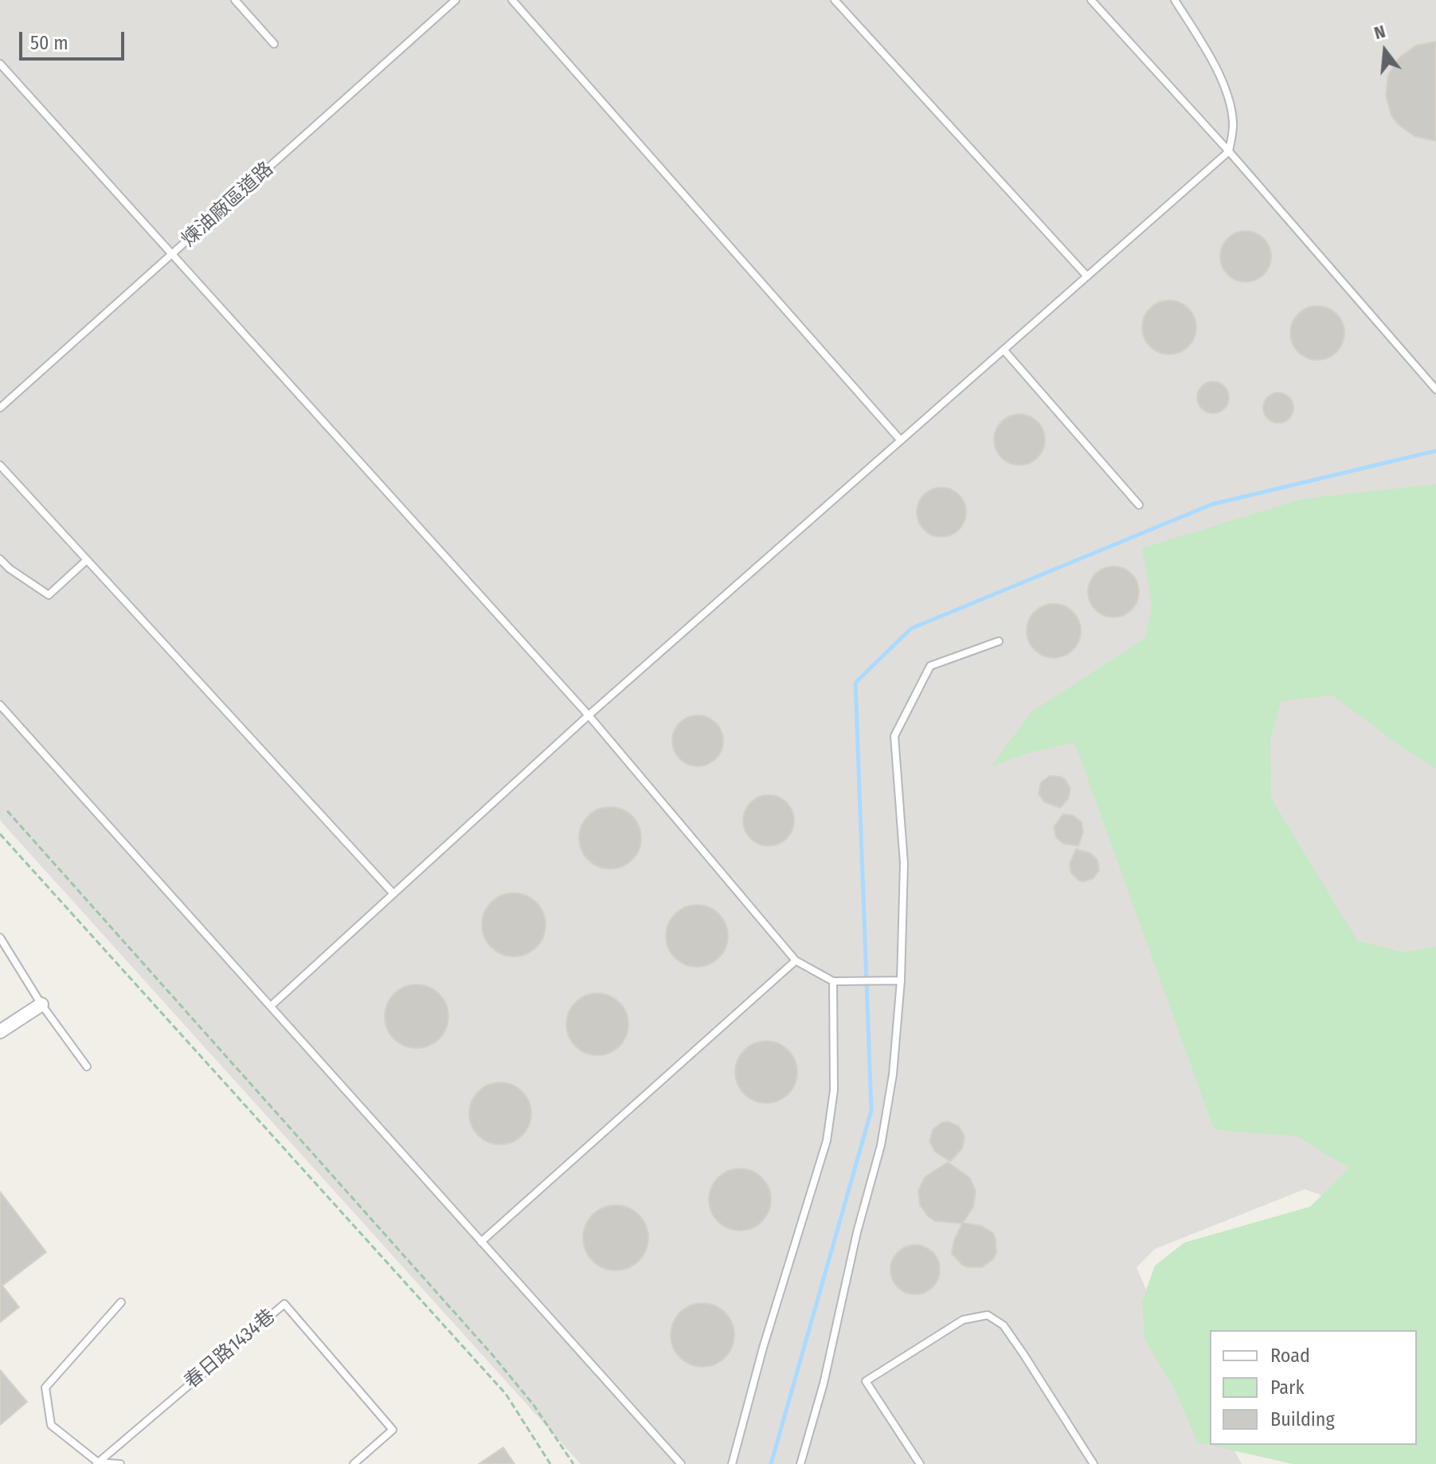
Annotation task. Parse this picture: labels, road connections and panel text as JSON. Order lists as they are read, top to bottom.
{
  "streets": {
    "lane": ["煉油廠區道路", "春日路1434巷"]
  },
  "legend": ["Road", "Park", "Building"],
  "scale_bar": "50 m",
  "north": "top"
}
